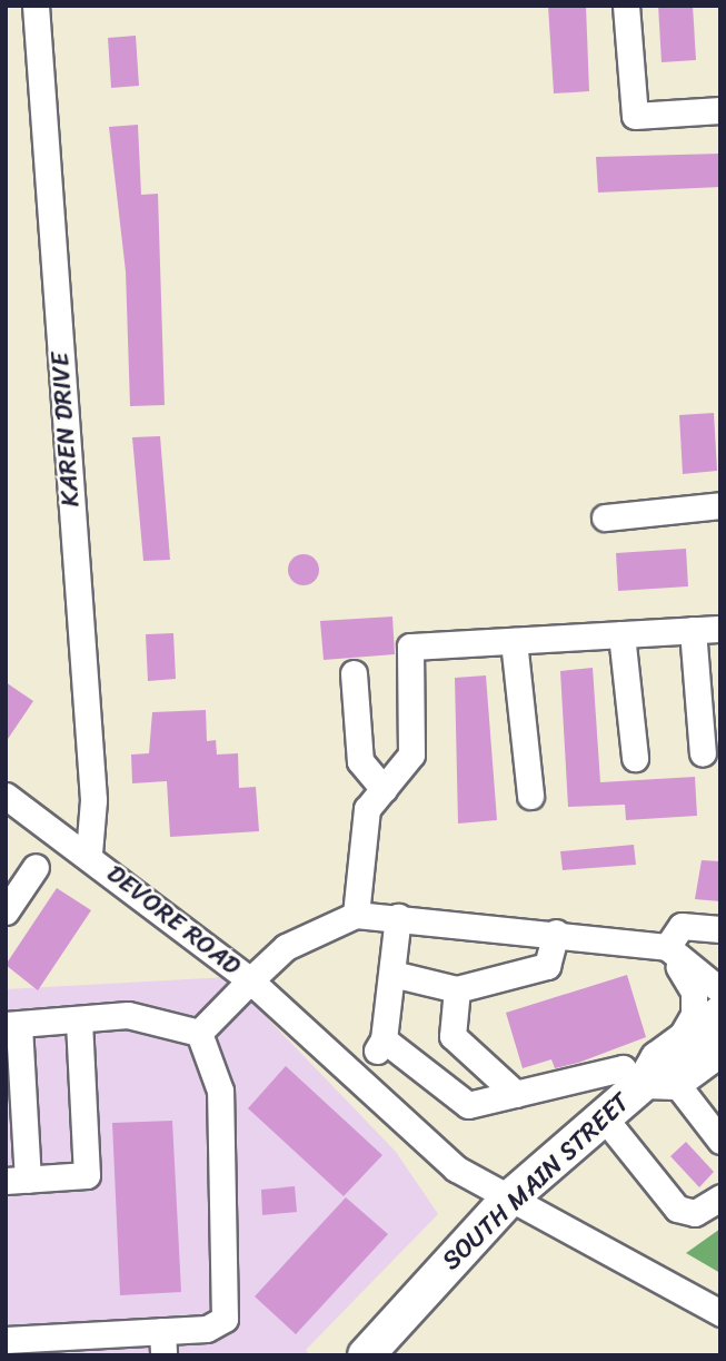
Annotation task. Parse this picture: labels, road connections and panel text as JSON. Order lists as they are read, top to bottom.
{
  "streets": {
    "highway": ["SOUTH MAIN STREET"],
    "street": ["KAREN DRIVE", "DEVORE ROAD"]
  },
  "crossings": [
    ["KAREN DRIVE", "DEVORE ROAD"]
  ]
}
